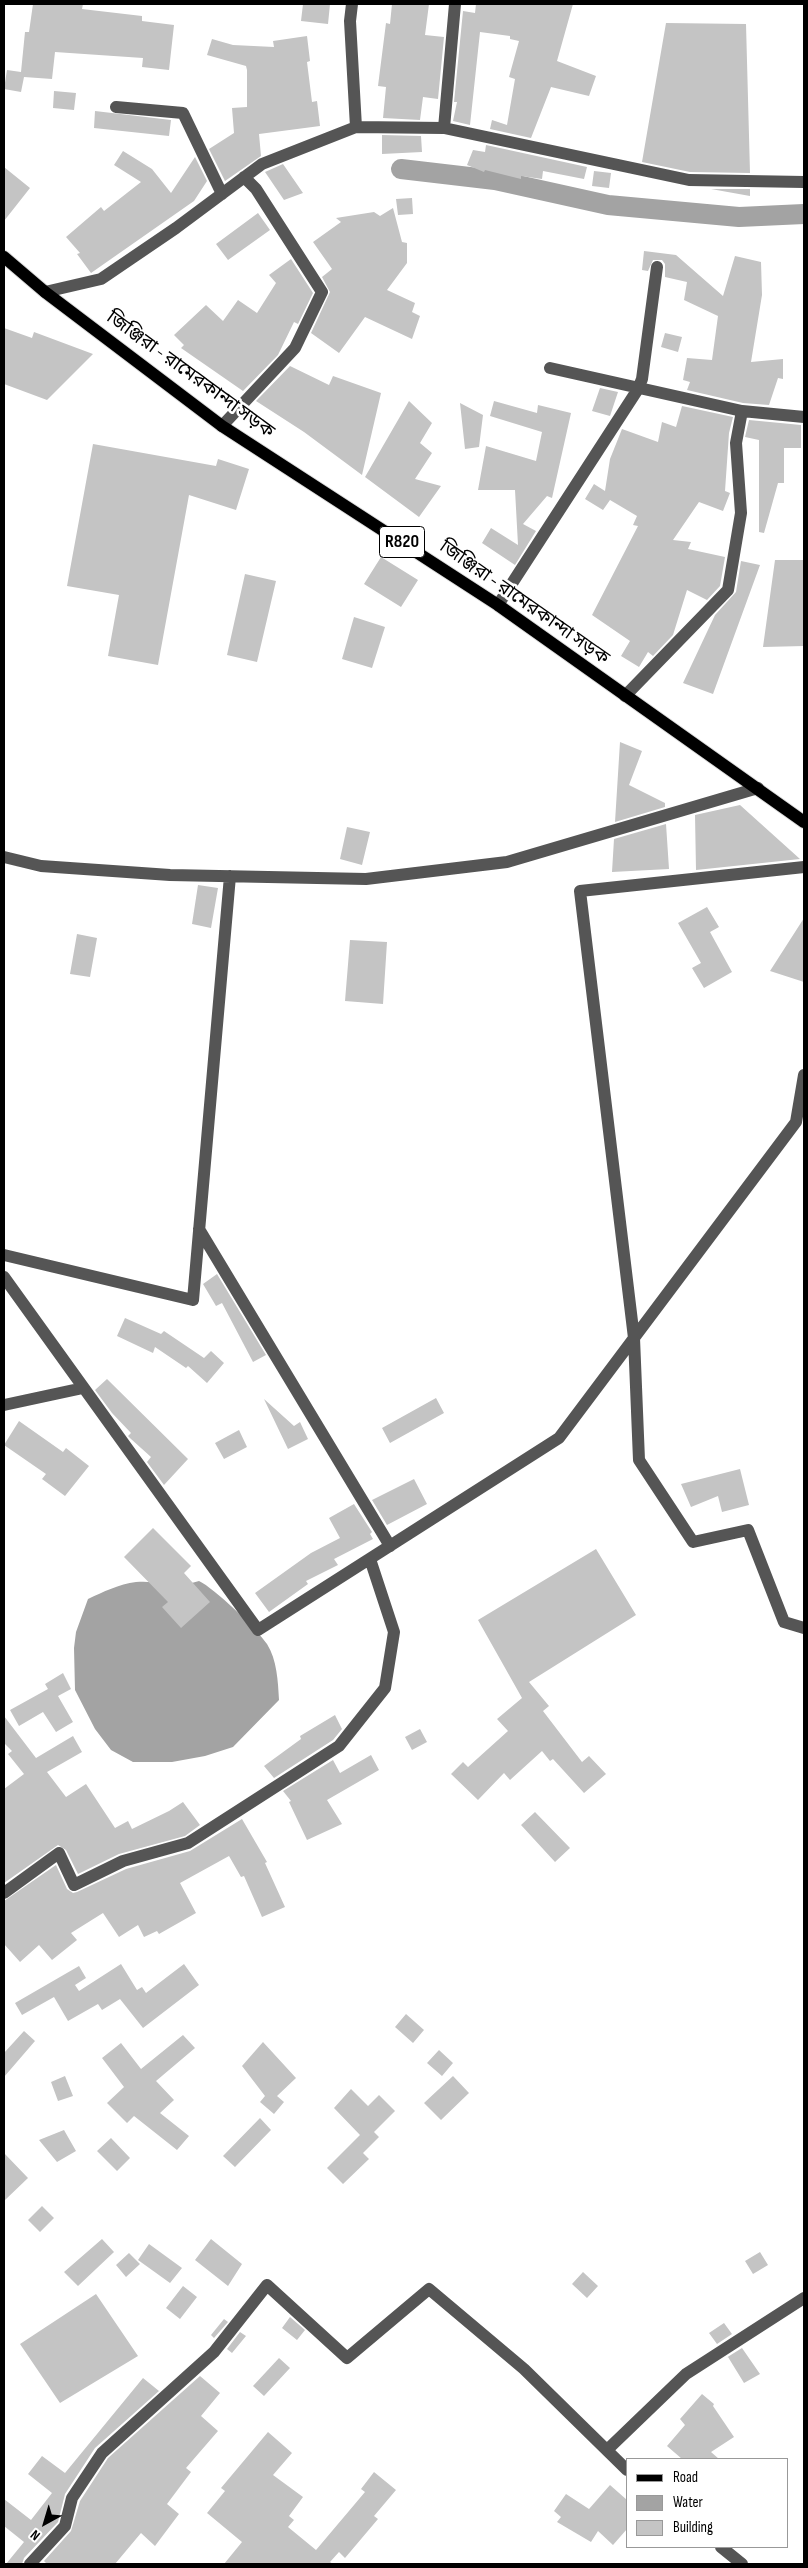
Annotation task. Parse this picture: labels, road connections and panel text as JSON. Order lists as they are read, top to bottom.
{
  "streets": {
    "main road": ["জিঞ্জিরা - রামেরকান্দা সড়ক", "R820"]
  },
  "legend": ["Road", "Water", "Building"],
  "north": "bottom left"
}
